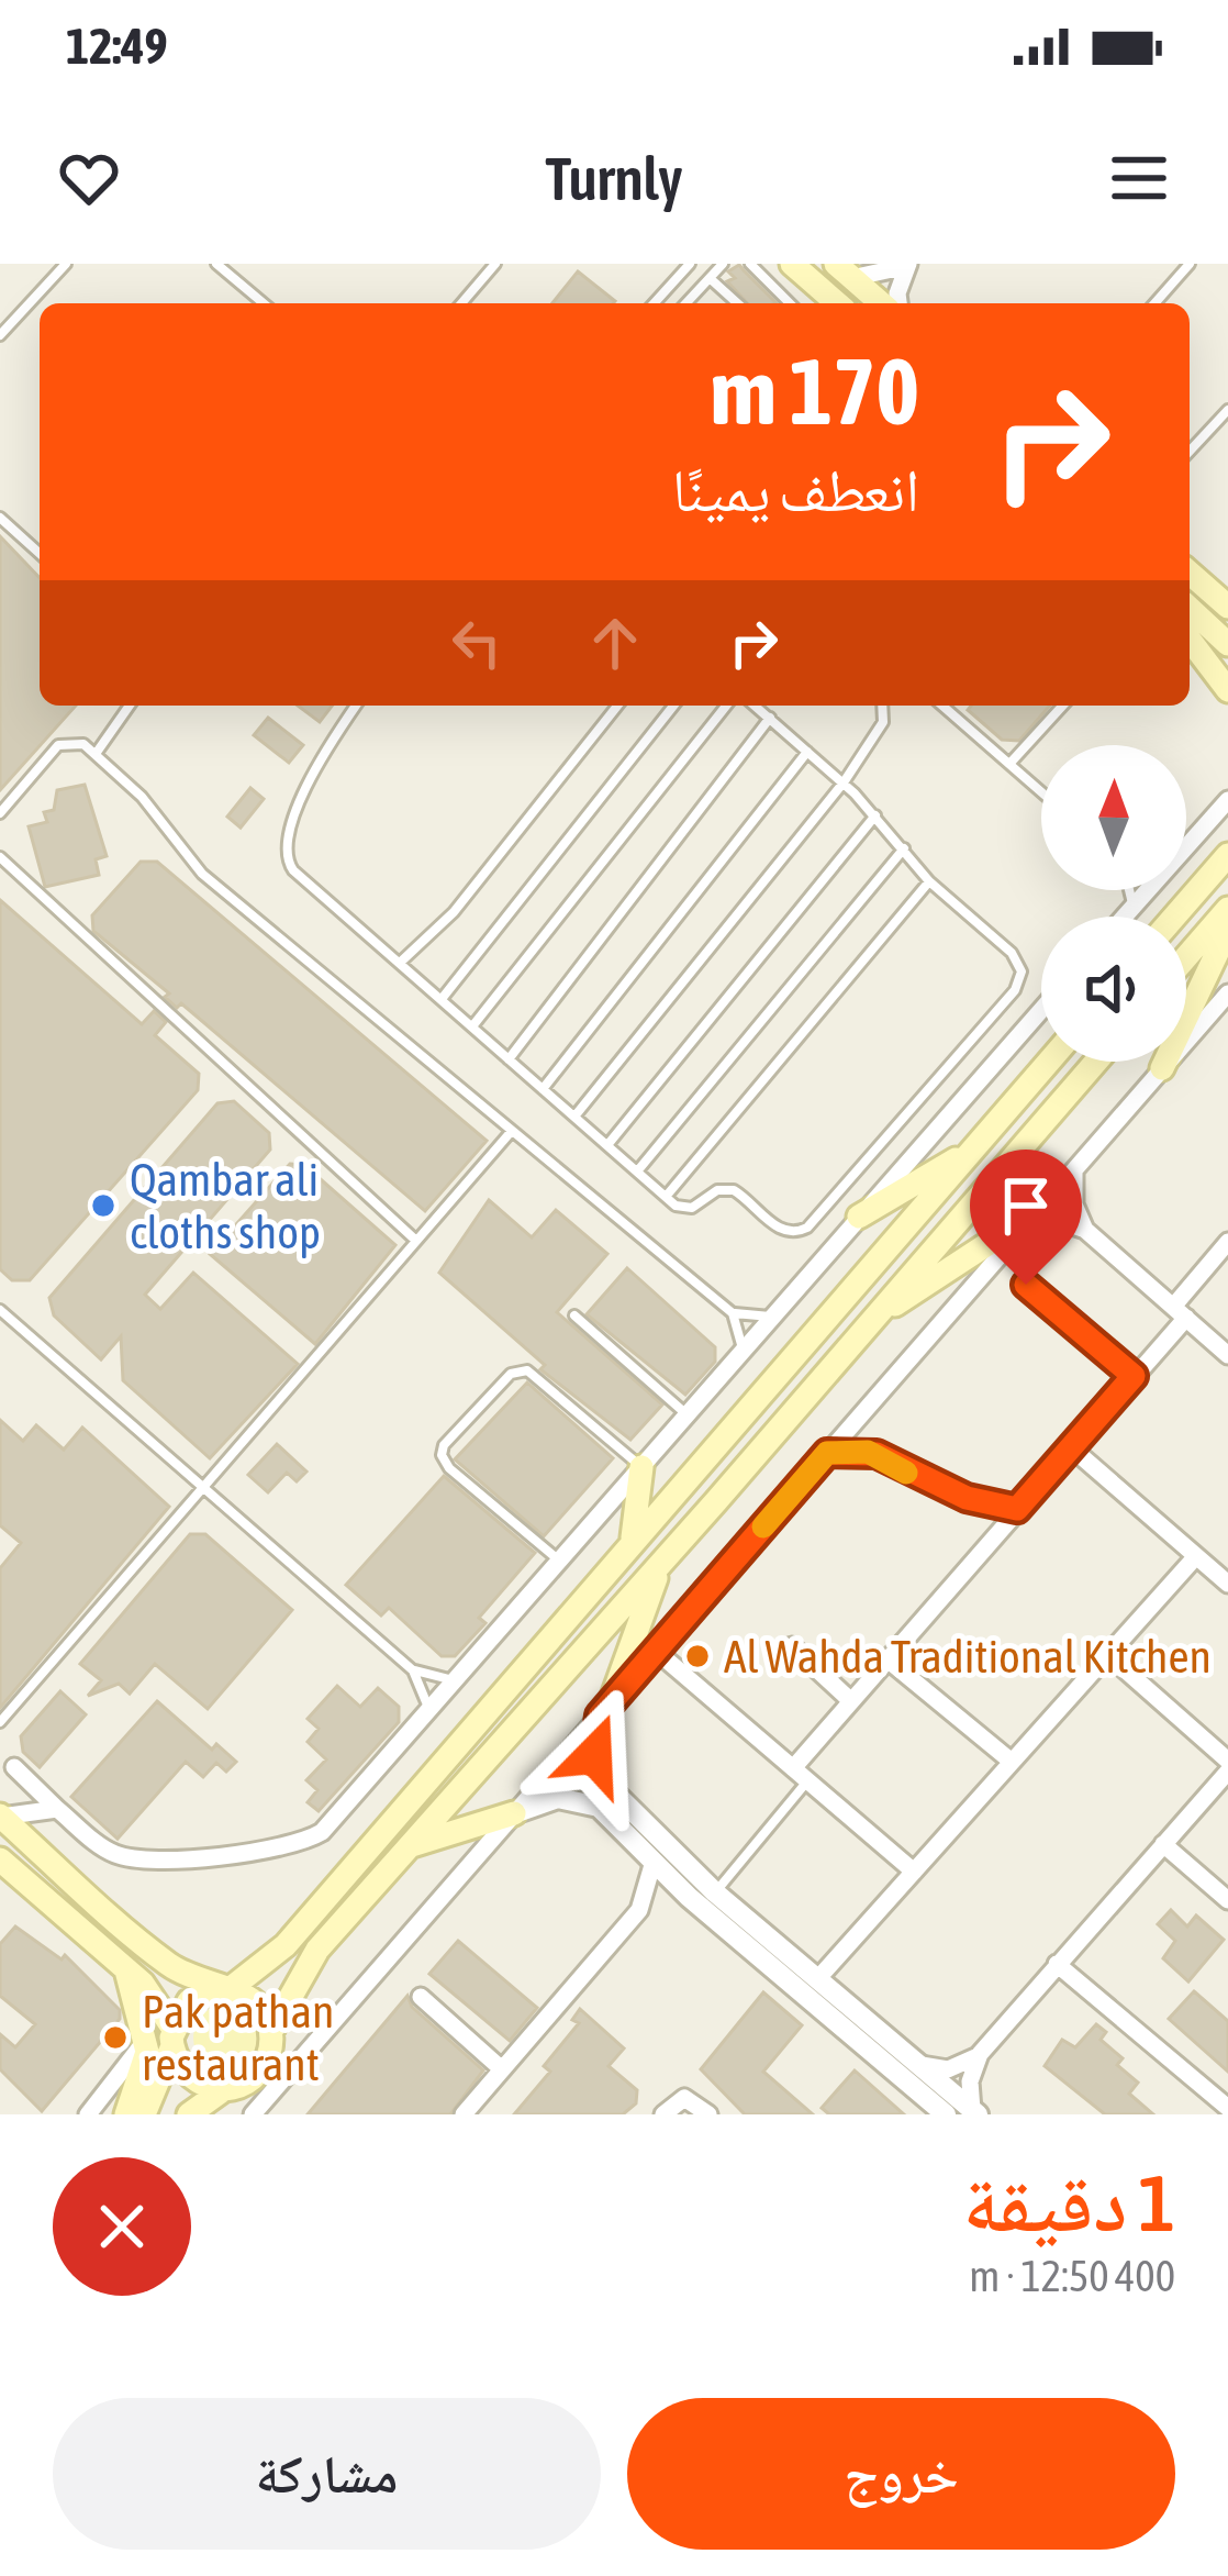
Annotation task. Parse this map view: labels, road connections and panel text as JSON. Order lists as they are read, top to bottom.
{
  "places": ["Qambar ali cloths shop", "Al Wahda Traditional Kitchen", "Pak pathan restaurant"],
  "north": "top",
  "page": {
    "status": "12:49",
    "header": "Turnly",
    "turn": ["170 m", "انعطف يمينًا"],
    "heading": ["1 دقيقة", "400 m · 12:50"],
    "buttons": ["خروج", "مشاركة"]
  }
}
